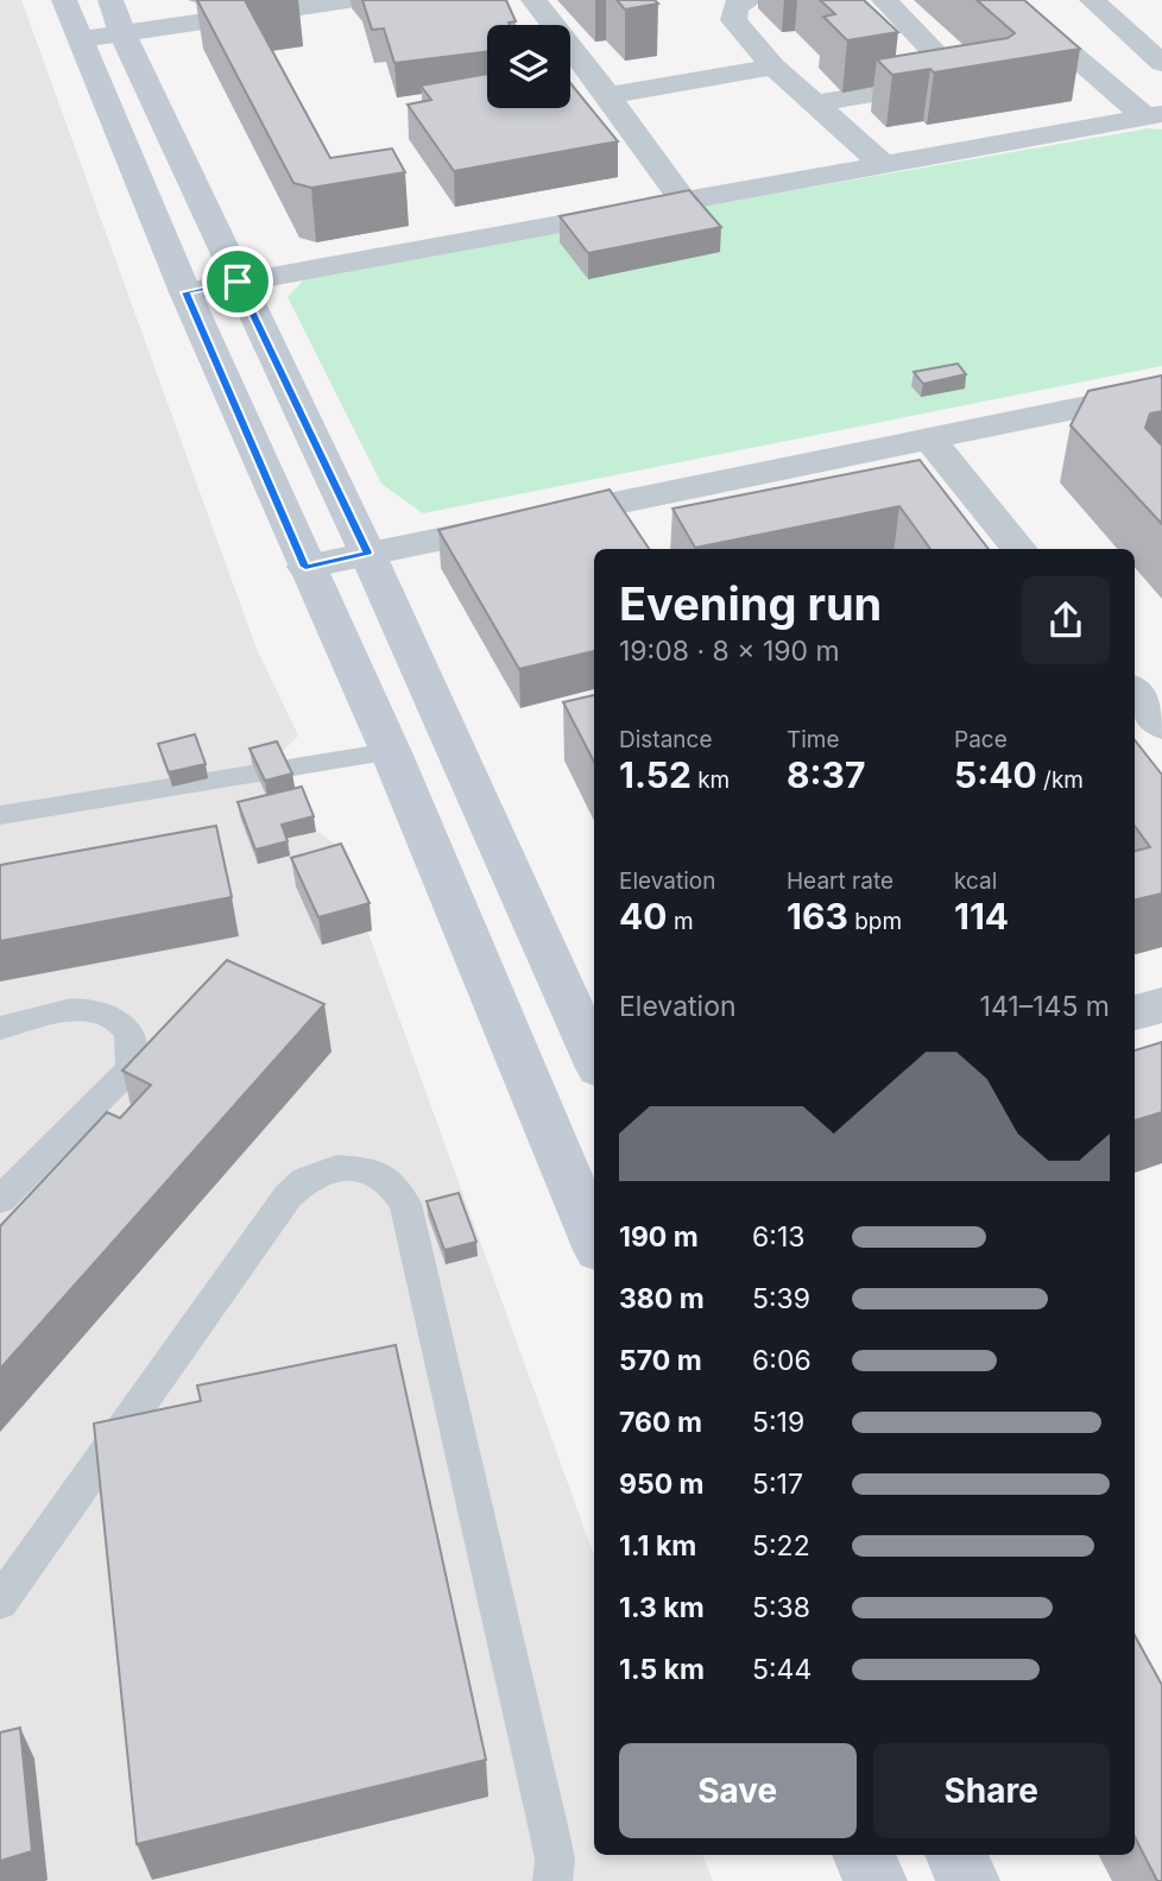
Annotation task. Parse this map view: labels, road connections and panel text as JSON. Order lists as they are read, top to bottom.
{
  "page": {
    "heading": ["Evening run", "19:08 · 8 × 190 m"],
    "stats": [
      ["Distance", "1.52 km"],
      ["Time", "8:37"],
      ["Pace", "5:40 /km"],
      ["Elevation", "40 m"],
      ["Heart rate", "163 bpm"],
      ["kcal", "114"]
    ],
    "chart": ["Elevation", "141–145 m"],
    "list": [
      {
        "name": "190 m",
        "note": "6:13"
      },
      {
        "name": "380 m",
        "note": "5:39"
      },
      {
        "name": "570 m",
        "note": "6:06"
      },
      {
        "name": "760 m",
        "note": "5:19"
      },
      {
        "name": "950 m",
        "note": "5:17"
      },
      {
        "name": "1.1 km",
        "note": "5:22"
      },
      {
        "name": "1.3 km",
        "note": "5:38"
      },
      {
        "name": "1.5 km",
        "note": "5:44"
      }
    ],
    "buttons": ["Save", "Share"]
  }
}
